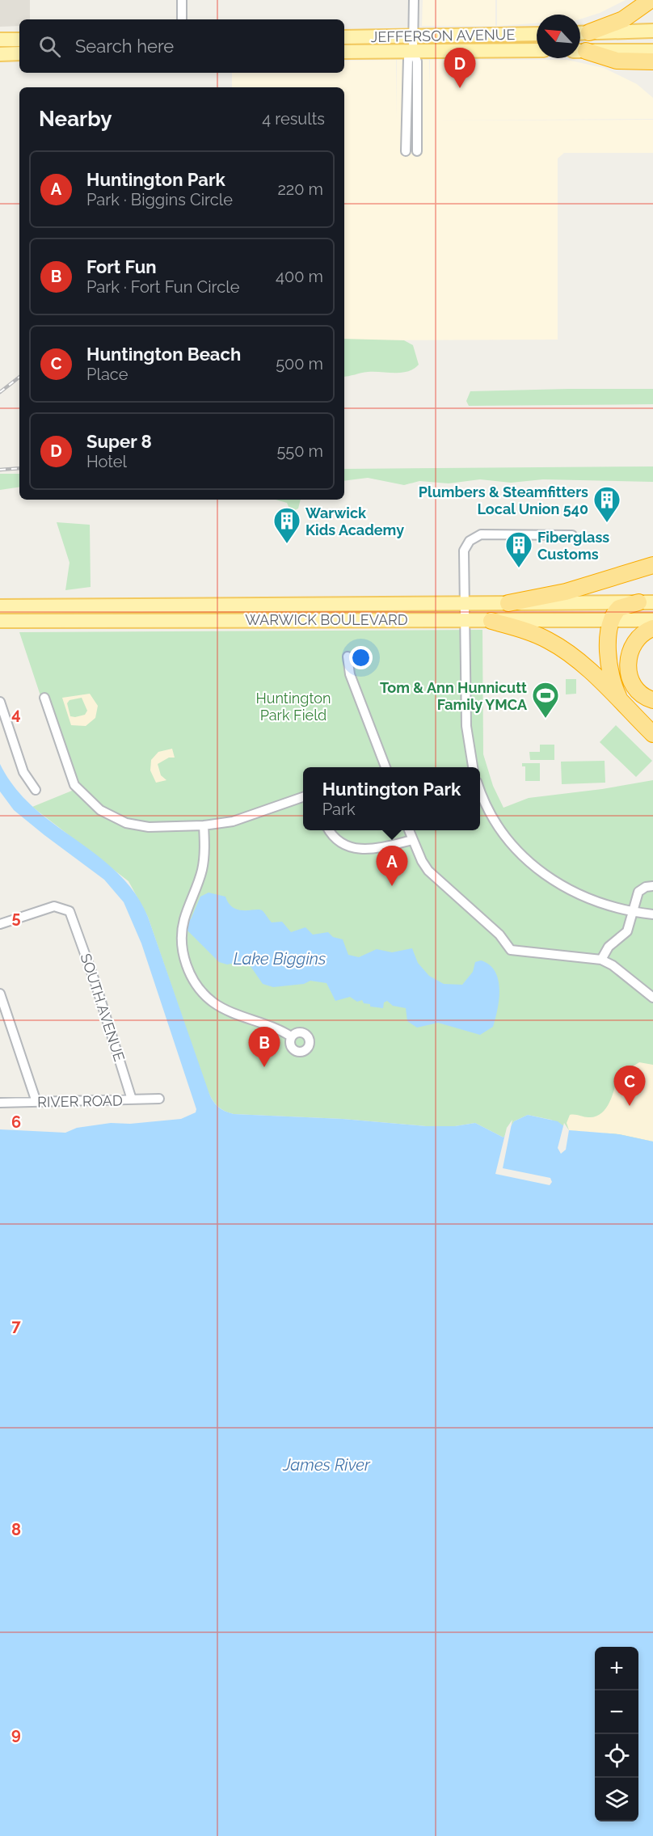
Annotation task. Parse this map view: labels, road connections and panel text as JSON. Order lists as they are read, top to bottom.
{
  "streets": {
    "main road": ["JEFFERSON AVENUE", "WARWICK BOULEVARD"],
    "street": ["SOUTH AVENUE", "RIVER ROAD"]
  },
  "crossings": [
    ["SOUTH AVENUE", "RIVER ROAD"]
  ],
  "water": ["Lake Biggins", "James River"],
  "parks": ["Huntington Park Field"],
  "places": {
    "building": ["Plumbers & Steamfitters Local Union 540", "Warwick Kids Academy", "Fiberglass Customs"],
    "sports": ["Tom & Ann Hunnicutt Family YMCA"]
  },
  "north": "top left",
  "page": {
    "search": "Search here",
    "pins": [
      "D",
      "A",
      "B",
      "C"
    ],
    "heading": ["Nearby", "4 results"],
    "list": [
      {
        "mark": "A",
        "name": "Huntington Park",
        "note": "Park · Biggins Circle",
        "value": "220 m"
      },
      {
        "mark": "B",
        "name": "Fort Fun",
        "note": "Park · Fort Fun Circle",
        "value": "400 m"
      },
      {
        "mark": "C",
        "name": "Huntington Beach",
        "note": "Place",
        "value": "500 m"
      },
      {
        "mark": "D",
        "name": "Super 8",
        "note": "Hotel",
        "value": "550 m"
      }
    ],
    "popup": ["Huntington Park", "Park"],
    "map_buttons": ["+", "−"]
  },
  "grid": {
    "rows": [
      "4",
      "5",
      "6",
      "7",
      "8",
      "9"
    ]
  }
}
